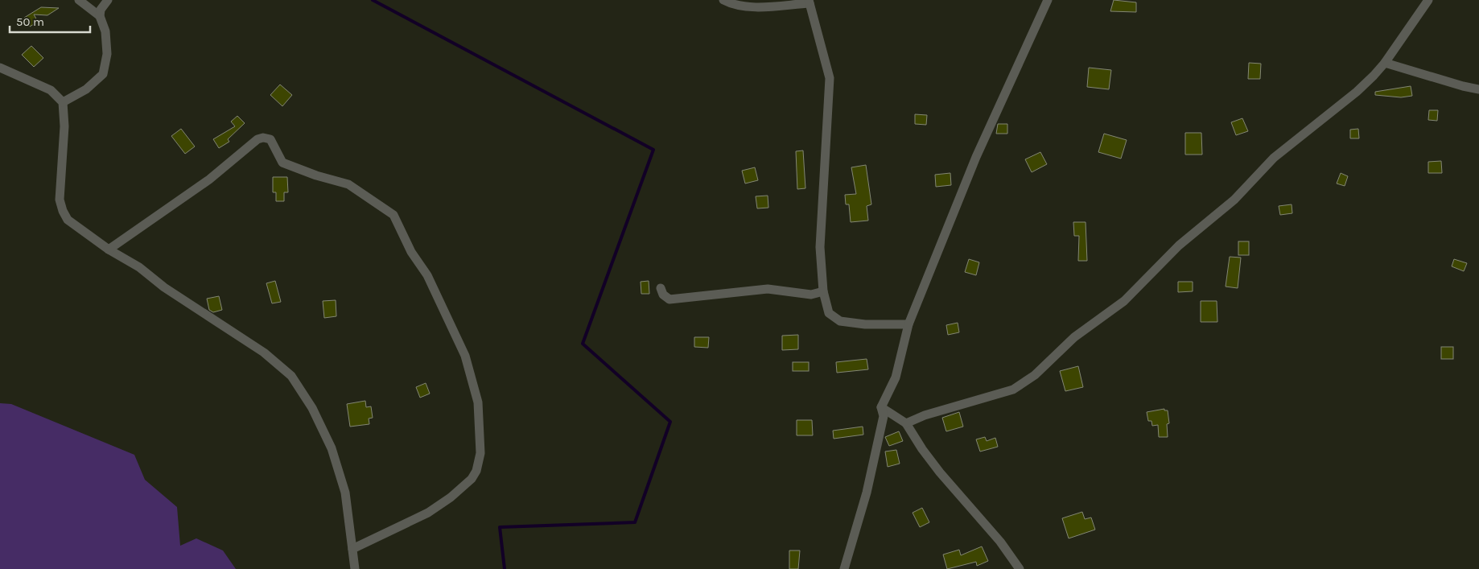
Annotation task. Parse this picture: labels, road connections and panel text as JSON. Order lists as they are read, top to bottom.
{
  "scale_bar": "50 m"
}
